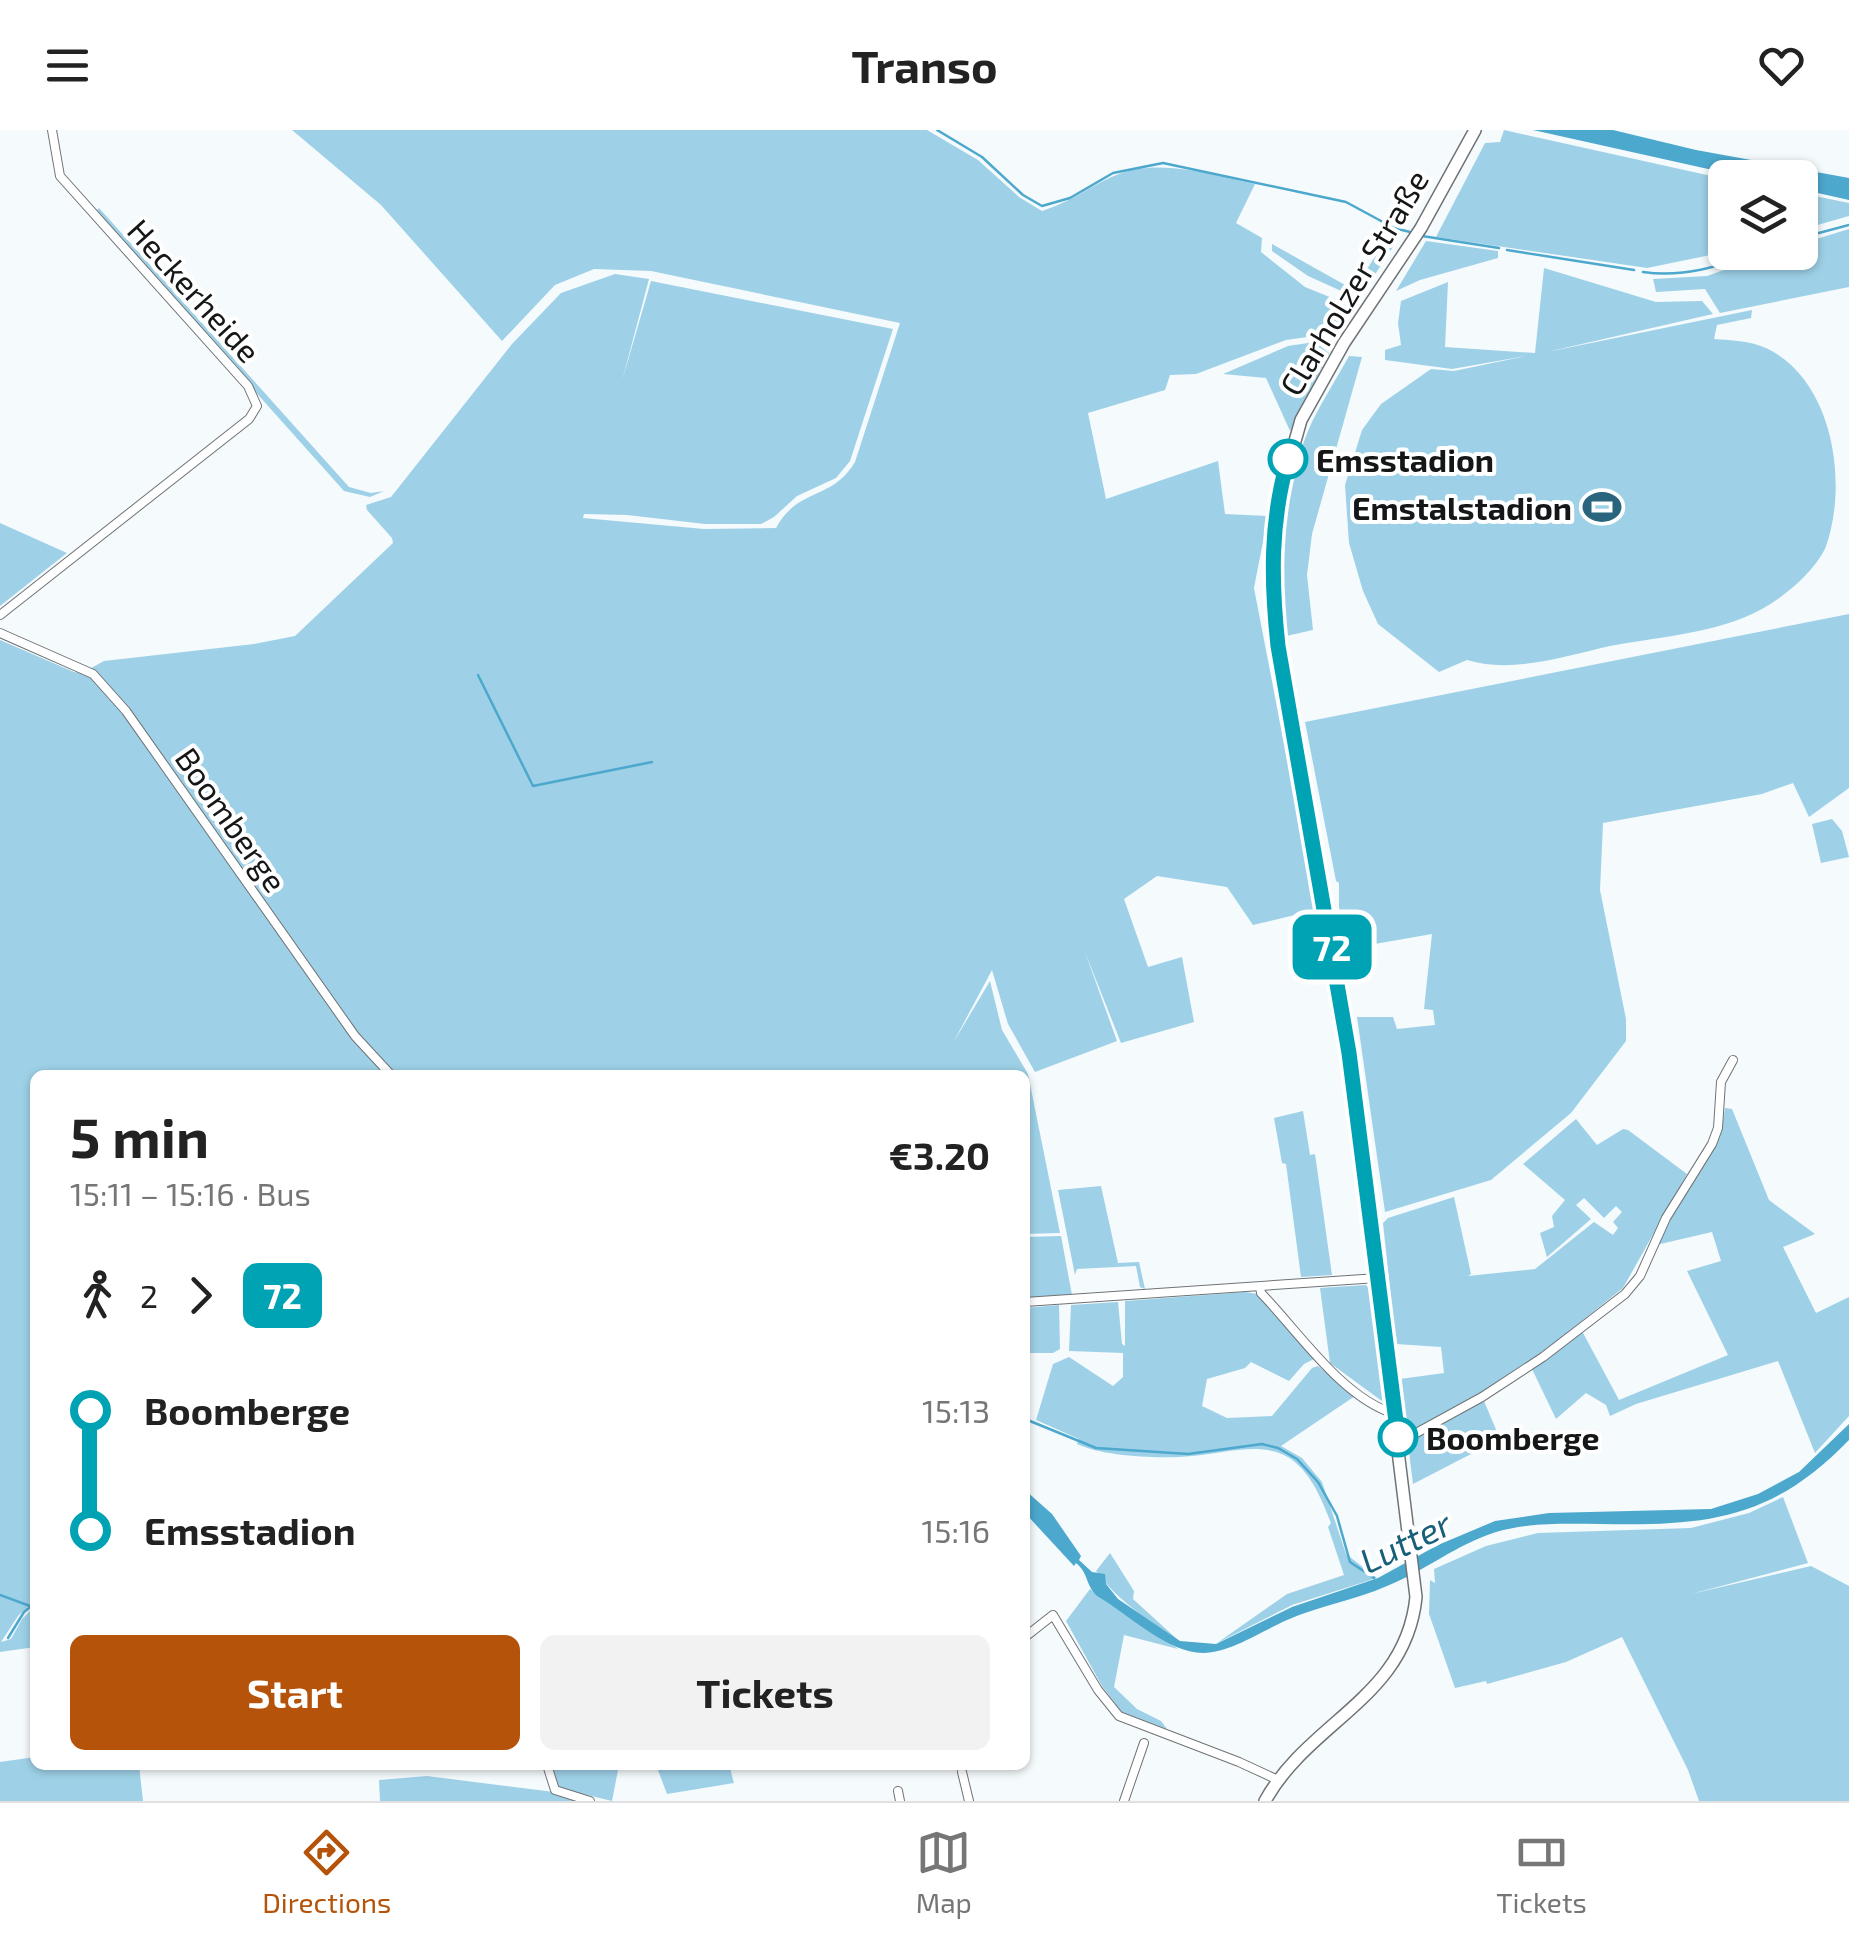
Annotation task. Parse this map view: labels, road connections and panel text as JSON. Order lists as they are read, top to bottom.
{
  "streets": {
    "street": ["Clarholzer Straße", "Heckerheide", "Boomberge"]
  },
  "water": ["Lutter"],
  "places": {
    "other": ["Emsstadion", "Boomberge"],
    "sports": ["Emstalstadion"]
  },
  "lines": ["bus line 72"],
  "page": {
    "header": "Transo",
    "on_map": "72",
    "heading": ["5 min", "15:11 – 15:16 · Bus", "€3.20"],
    "legs": ["2", "72"],
    "list": [
      {
        "name": "Boomberge",
        "value": "15:13"
      },
      {
        "name": "Emsstadion",
        "value": "15:16"
      }
    ],
    "buttons": ["Start", "Tickets"],
    "tabs": ["Directions", "Map", "Tickets"]
  }
}
